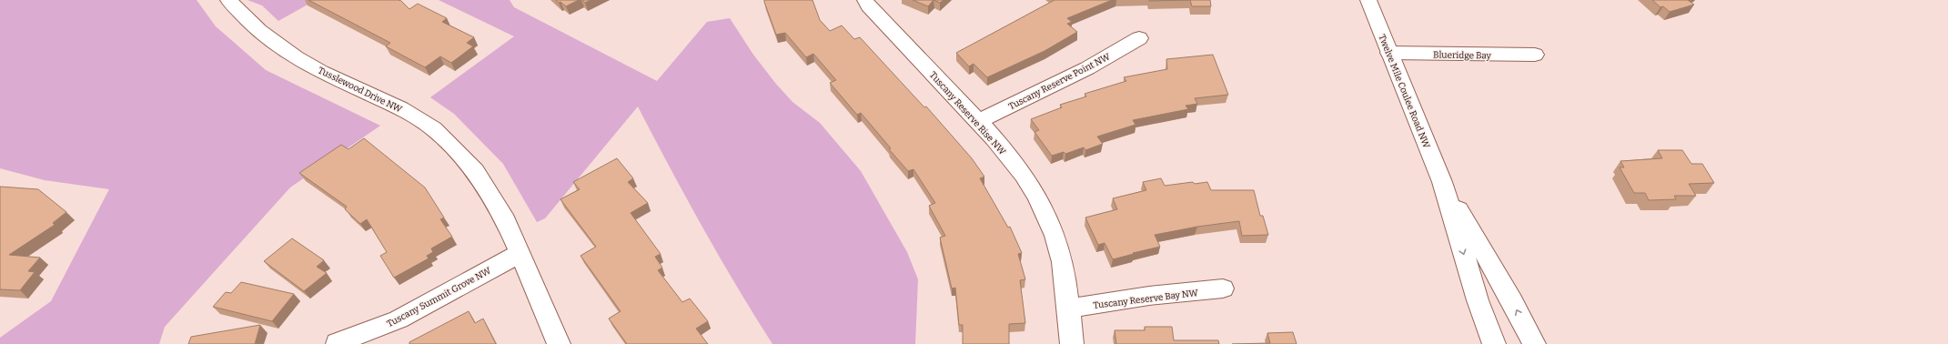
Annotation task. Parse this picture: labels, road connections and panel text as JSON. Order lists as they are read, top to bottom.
{
  "streets": {
    "street": [
      "Blueridge Bay",
      "Tuscany Reserve Point NW",
      "Tusslewood Drive NW",
      "Twelve Mile Coulee Road NW",
      "Tuscany Reserve Rise NW",
      "Tuscany Summit Grove NW",
      "Tuscany Reserve Bay NW"
    ]
  },
  "crossings": [
    ["Blueridge Bay", "Twelve Mile Coulee Road NW"],
    ["Tuscany Reserve Point NW", "Tuscany Reserve Rise NW"],
    ["Tusslewood Drive NW", "Tuscany Summit Grove NW"],
    ["Tuscany Reserve Rise NW", "Tuscany Reserve Bay NW"]
  ]
}
